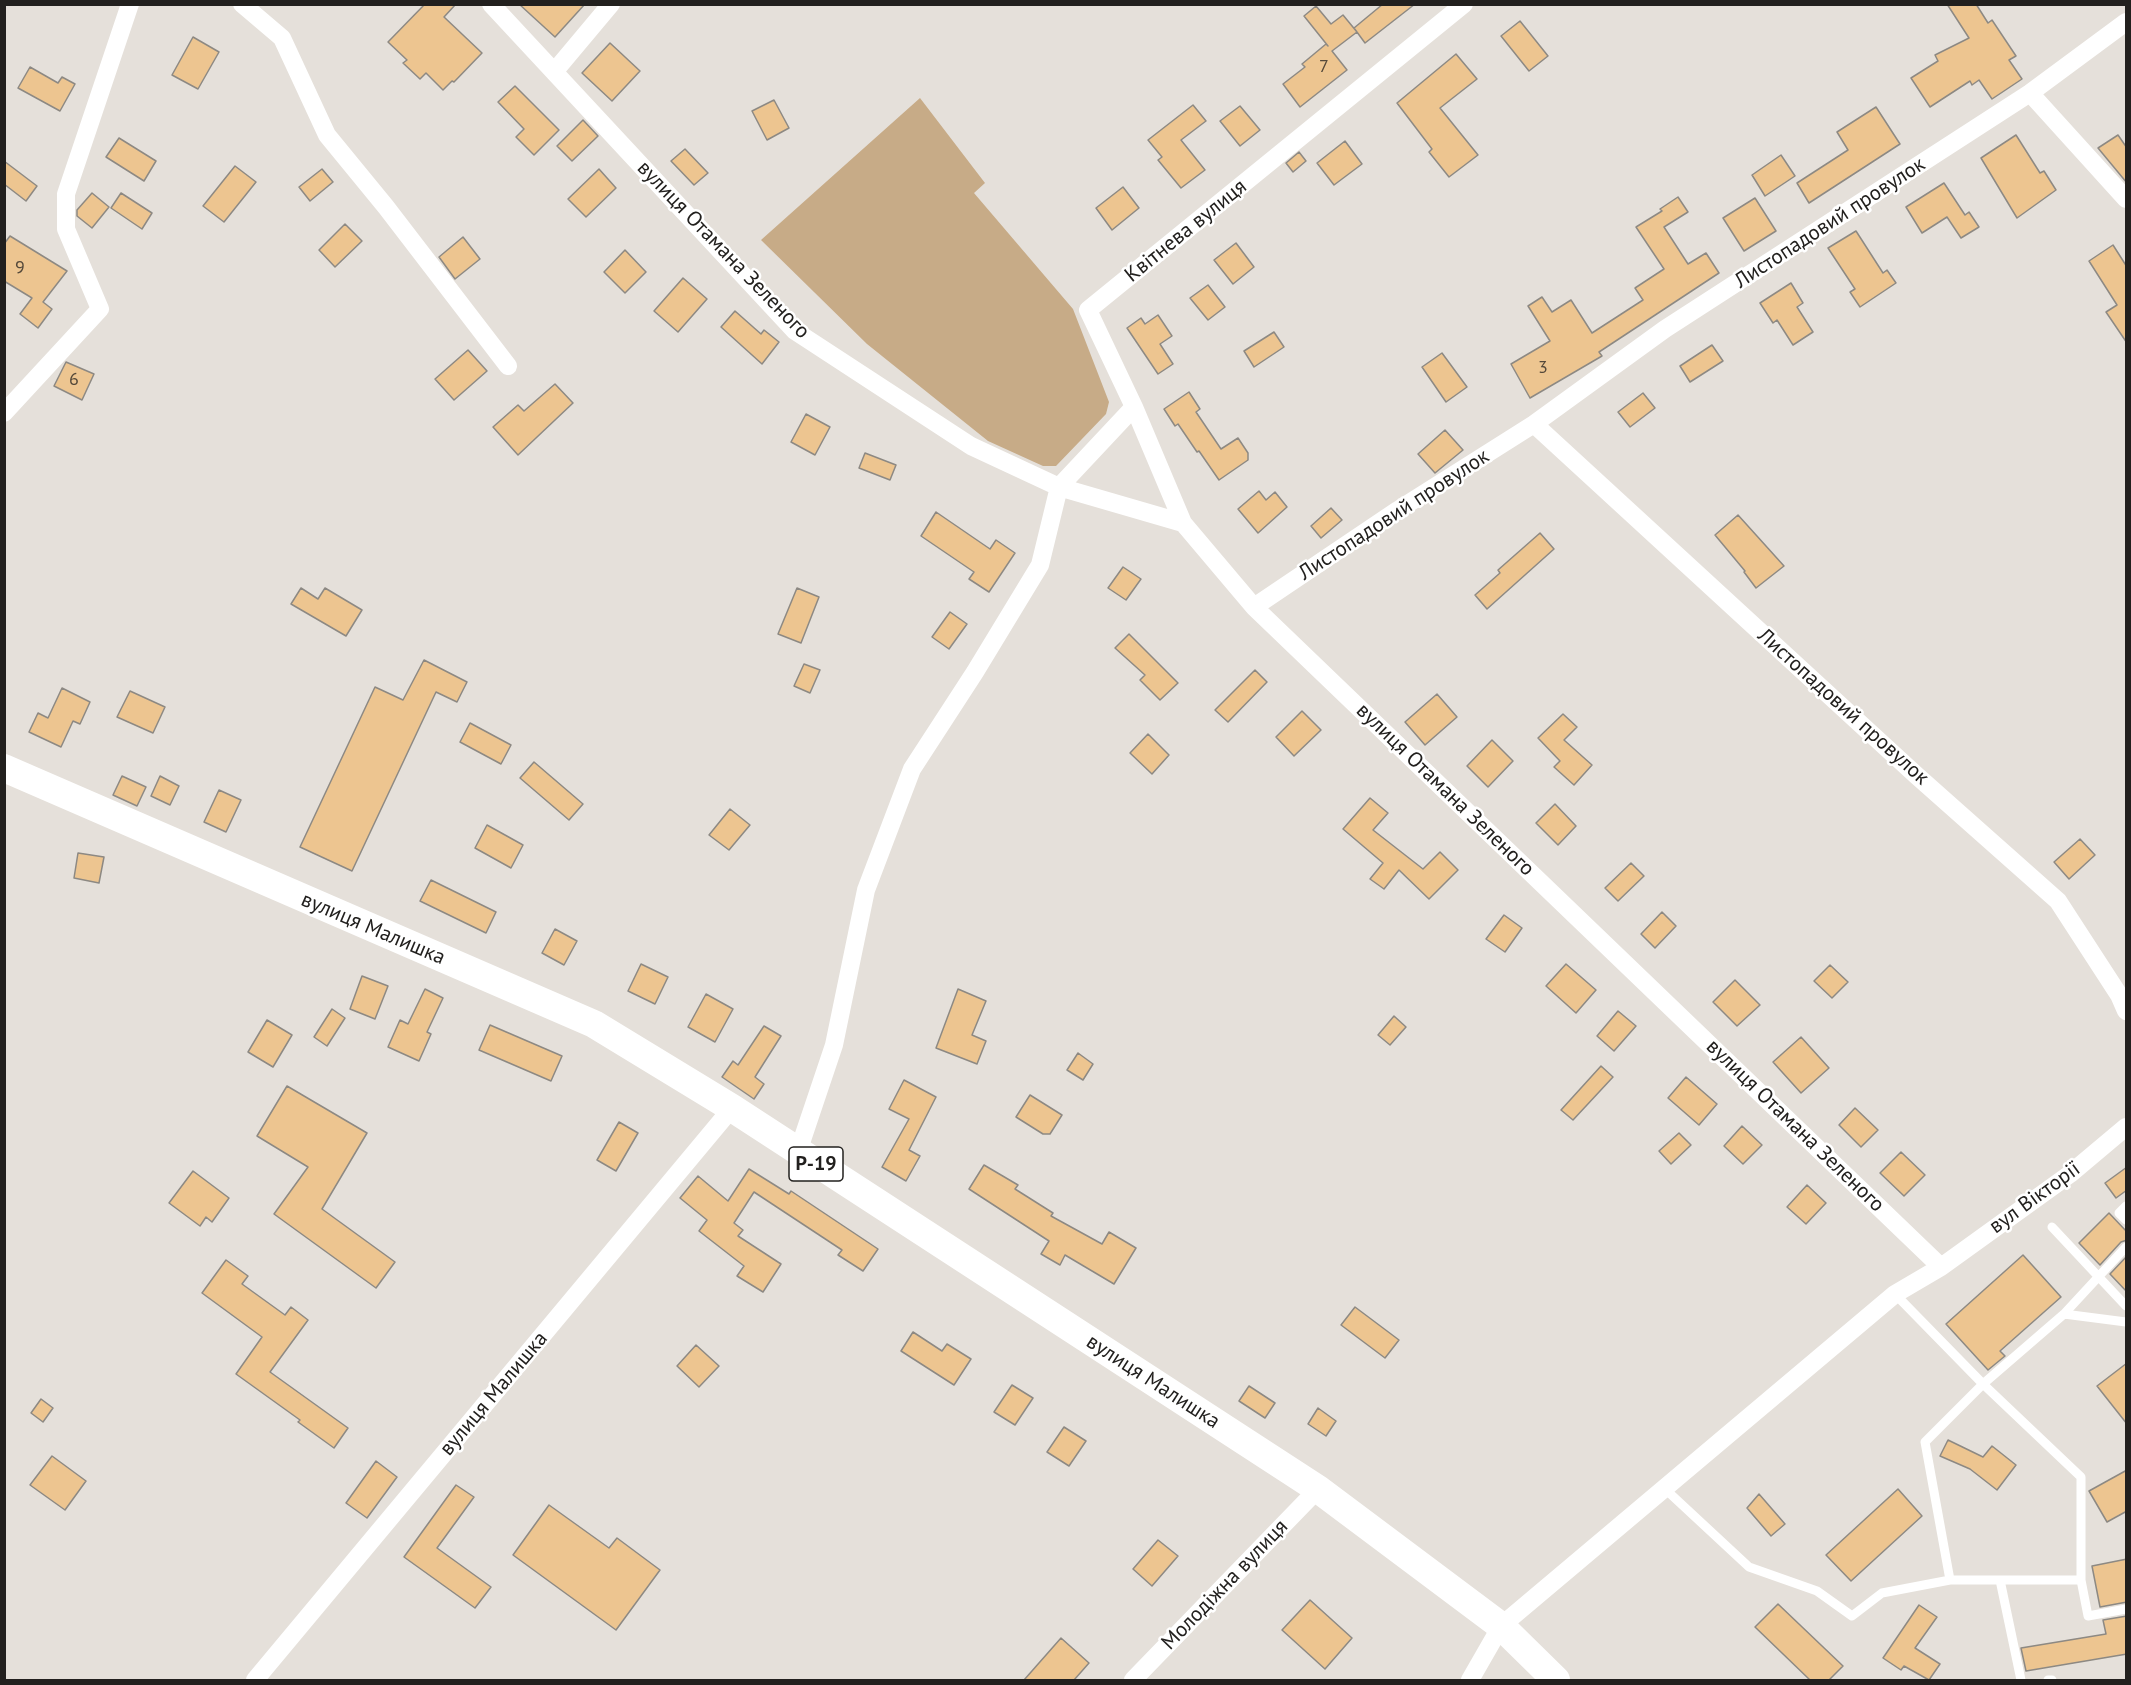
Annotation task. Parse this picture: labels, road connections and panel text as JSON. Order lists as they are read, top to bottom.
{
  "streets": {
    "main road": ["вулиця Малишка", "Р-19"],
    "street": [
      "Листопадовий провулок",
      "Квітнева вулиця",
      "вулиця Отамана Зеленого",
      "вул Вікторії",
      "Молодіжна вулиця"
    ]
  },
  "crossings": [
    ["Листопадовий провулок", "вулиця Отамана Зеленого"],
    ["Квітнева вулиця", "вулиця Отамана Зеленого"],
    ["вулиця Отамана Зеленого", "вул Вікторії"],
    ["вулиця Малишка", "Молодіжна вулиця"]
  ],
  "house_numbers": [
    "7",
    "9",
    "3",
    "6"
  ]
}
